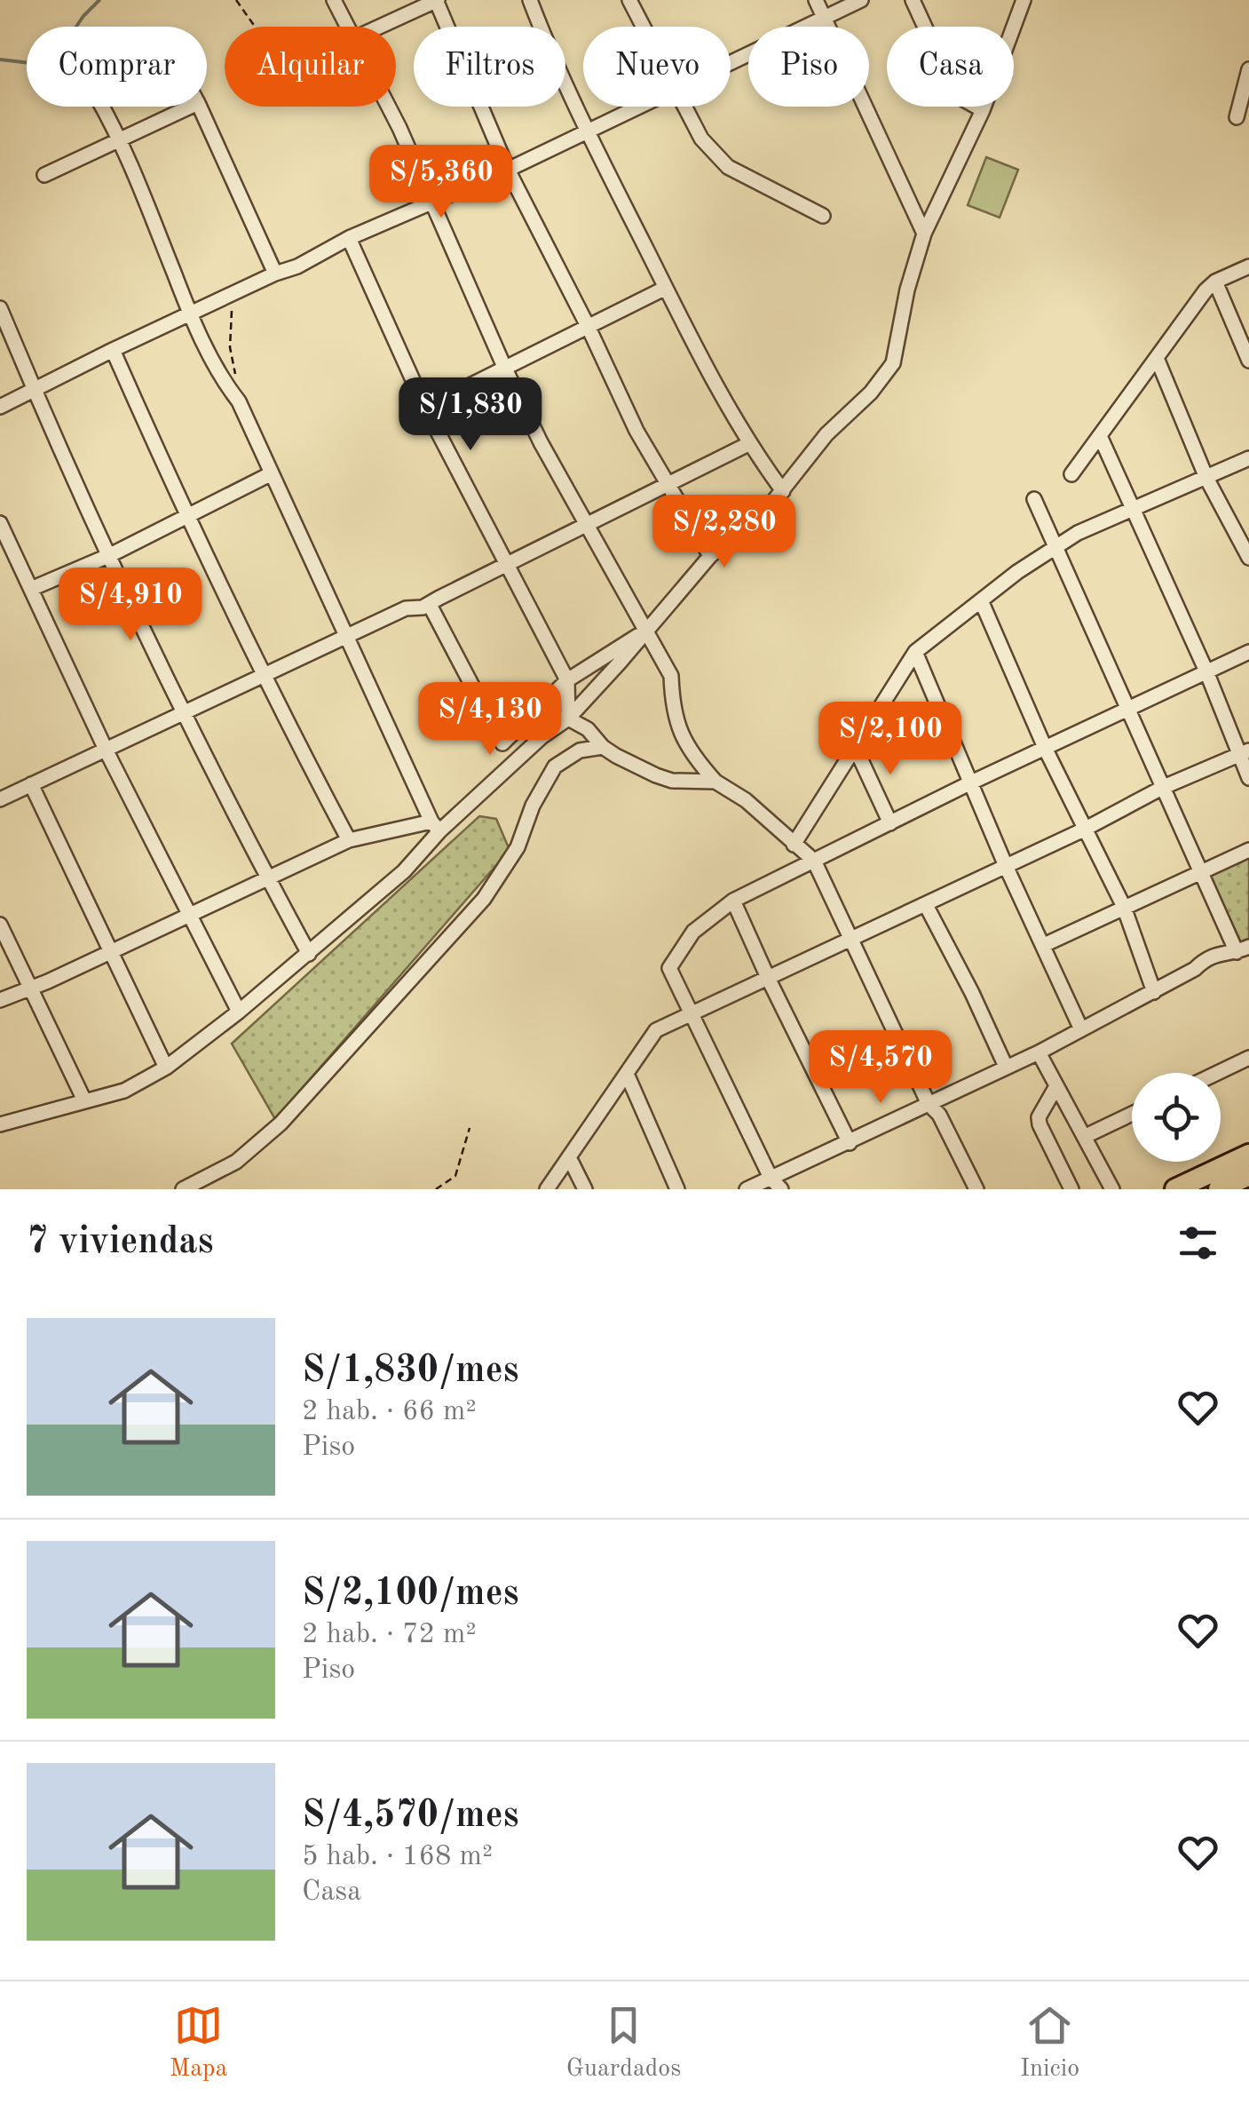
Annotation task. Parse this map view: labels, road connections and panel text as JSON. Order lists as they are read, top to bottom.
{
  "page": {
    "chip": [
      "Comprar",
      "Alquilar",
      "Filtros",
      "Nuevo",
      "Piso",
      "Casa"
    ],
    "price": [
      "S/5,360",
      "S/1,830",
      "S/2,280",
      "S/4,910",
      "S/4,130",
      "S/2,100",
      "S/4,570"
    ],
    "heading": "7 viviendas",
    "list": [
      {
        "name": "S/1,830/mes",
        "note": "2 hab. · 66 m² · Piso"
      },
      {
        "name": "S/2,100/mes",
        "note": "2 hab. · 72 m² · Piso"
      },
      {
        "name": "S/4,570/mes",
        "note": "5 hab. · 168 m² · Casa"
      }
    ],
    "tabs": ["Mapa", "Guardados", "Inicio"]
  }
}
